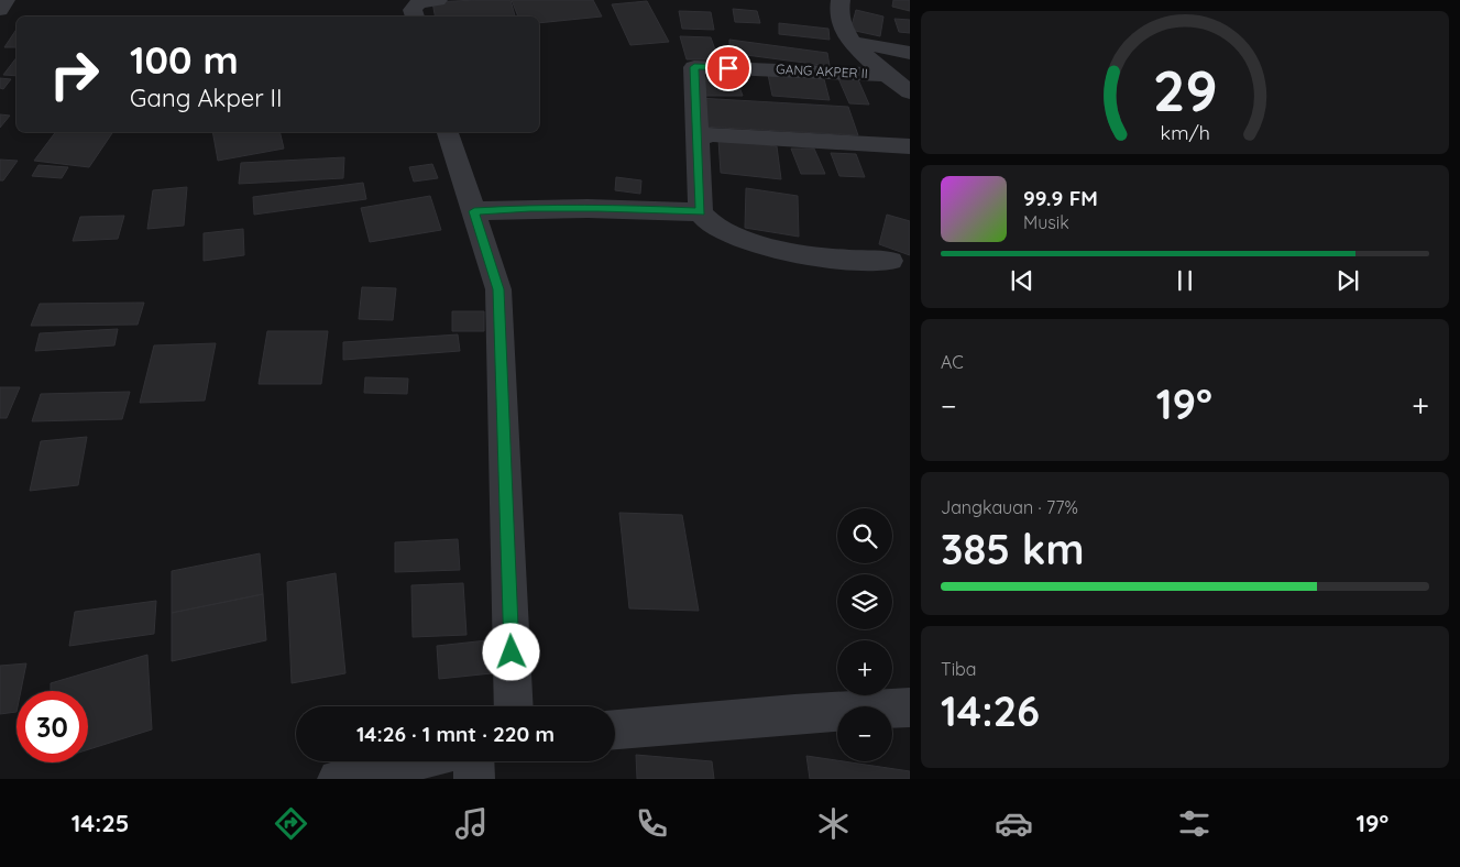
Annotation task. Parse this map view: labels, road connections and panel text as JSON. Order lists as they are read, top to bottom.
{
  "streets": {
    "street": ["GANG AKPER II"]
  },
  "page": {
    "turn": ["100 m", "Gang Akper II"],
    "song": ["99.9 FM", "Musik"],
    "tile": [
      "AC",
      ["Jangkauan · 77%", "385 km"],
      ["Tiba", "14:26"]
    ],
    "heat": ["−", "19°", "+"],
    "map_buttons": ["+", "−"],
    "limit": "30",
    "trip": "14:26 · 1 mnt · 220 m",
    "tabs": ["14:25", "19°"],
    "gauge": ["29", "km/h"]
  }
}
